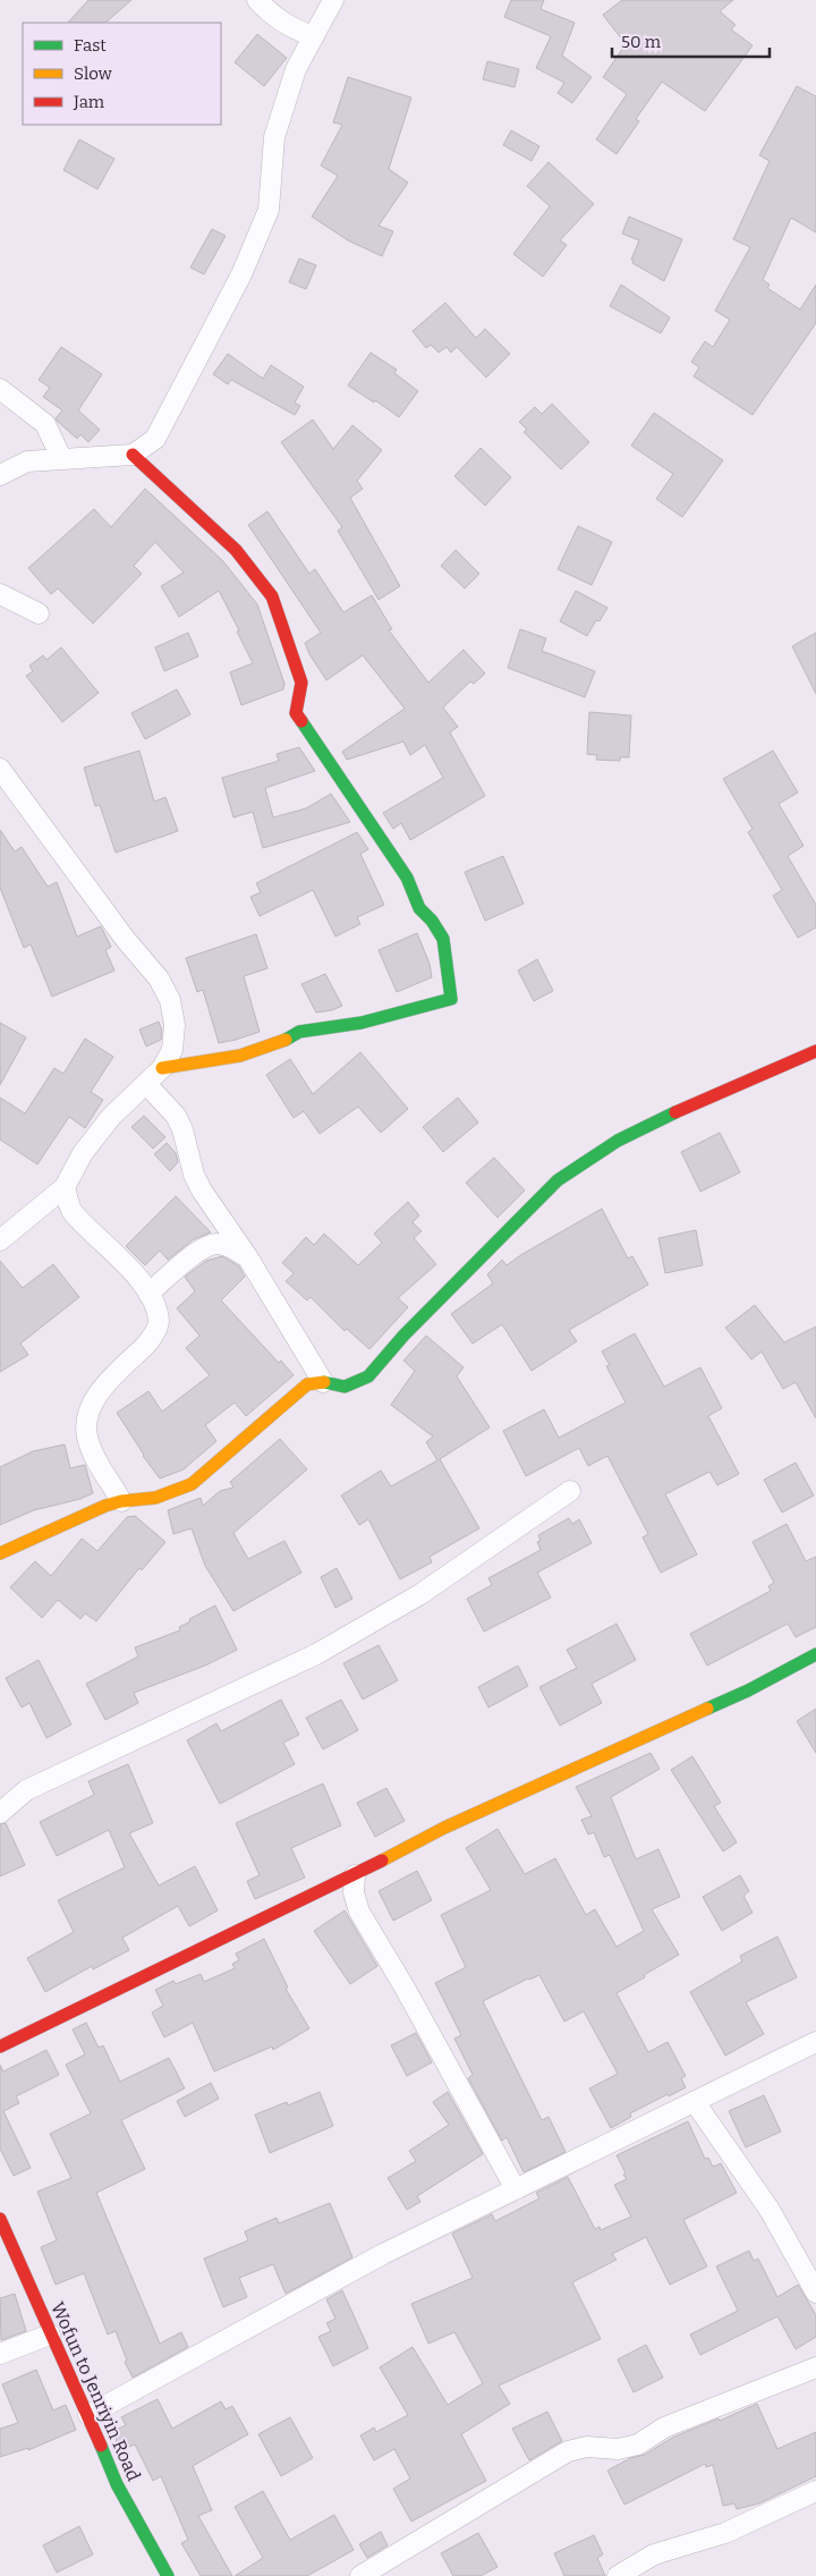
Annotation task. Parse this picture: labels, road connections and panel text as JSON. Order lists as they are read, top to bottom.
{
  "streets": {
    "street": ["Wofun to Jenriyin Road"]
  },
  "legend": ["Fast", "Slow", "Jam"],
  "scale_bar": "50 m"
}
